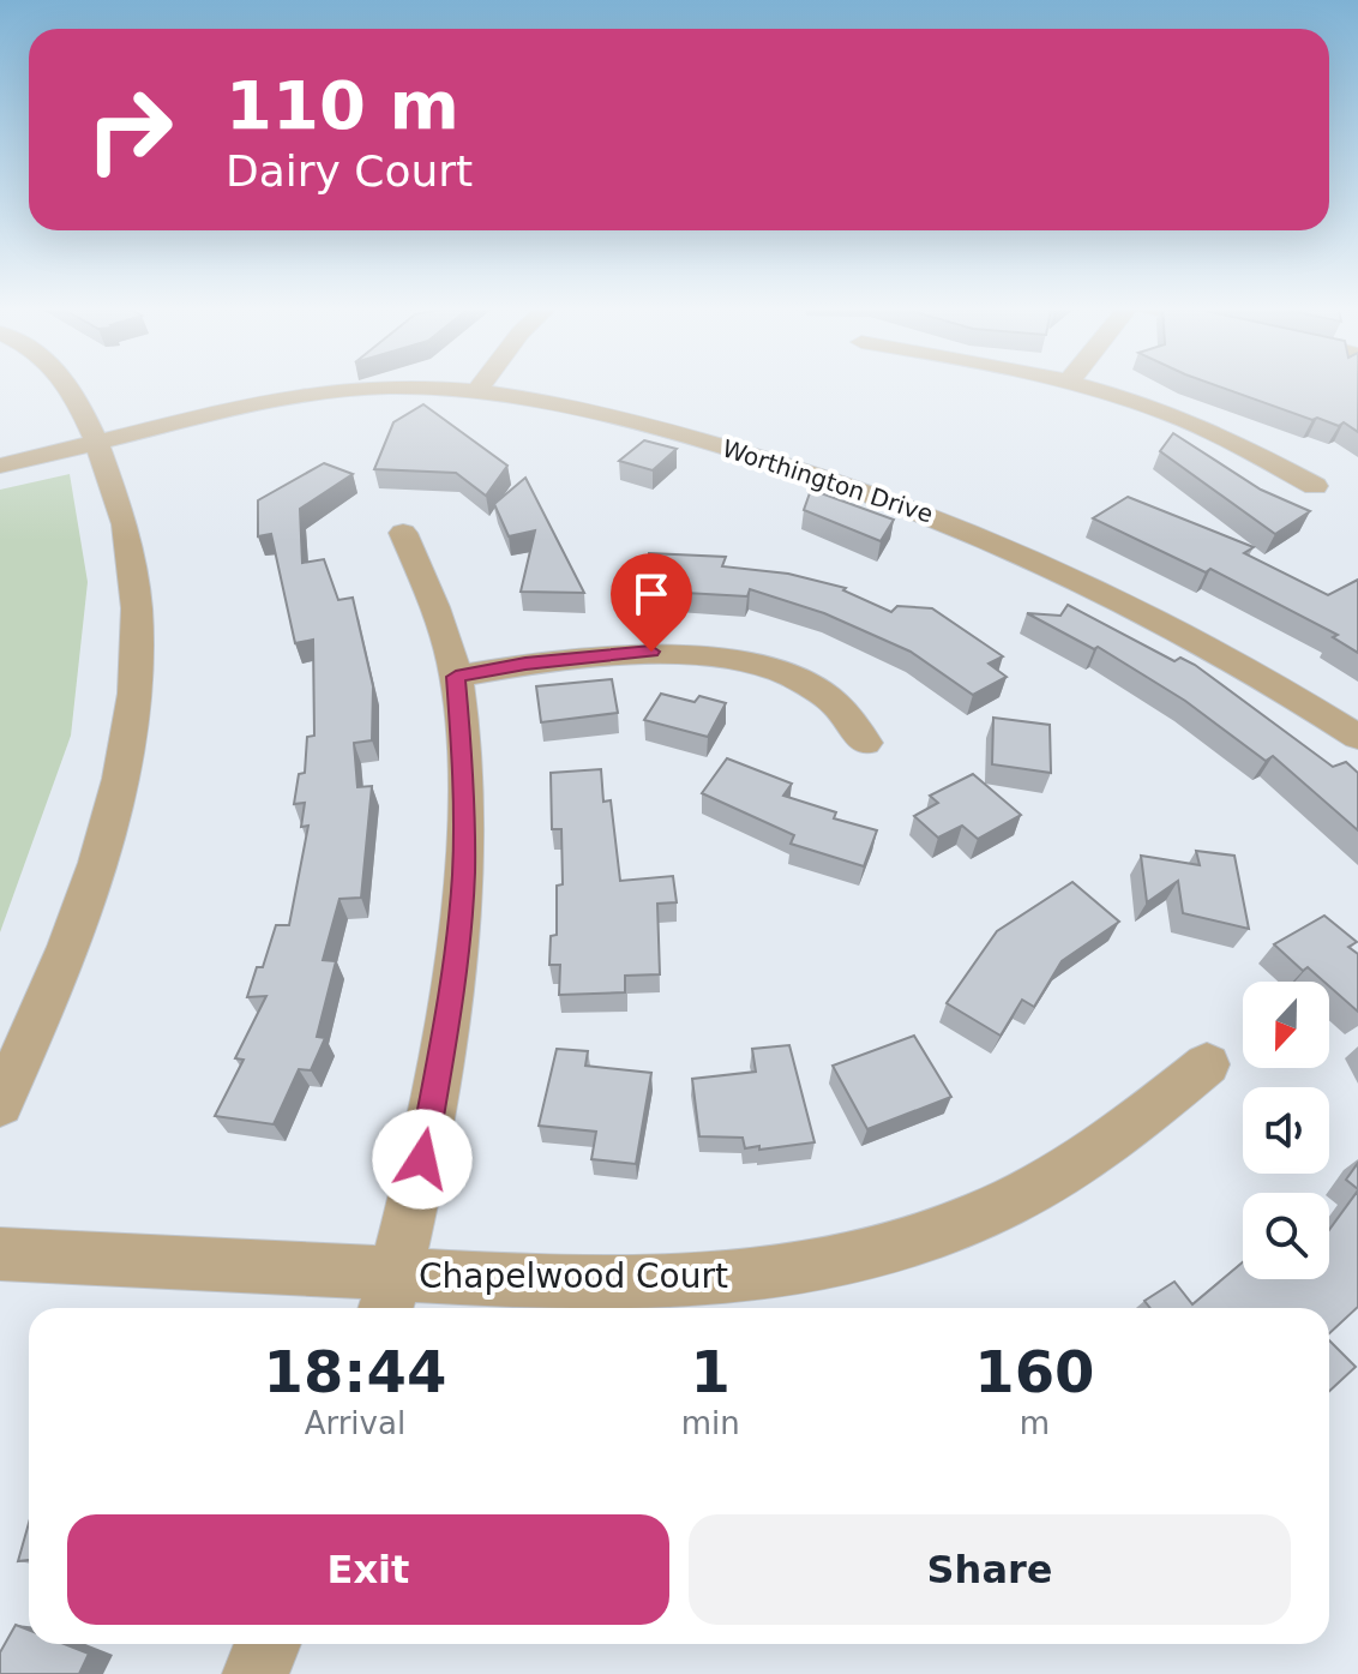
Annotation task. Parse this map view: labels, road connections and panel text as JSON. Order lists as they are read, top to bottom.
{
  "streets": {
    "street": ["Worthington Drive", "Chapelwood Court"]
  },
  "north": "bottom",
  "page": {
    "turn": ["110 m", "Dairy Court"],
    "eta": [
      "18:44",
      "Arrival",
      "1",
      "min",
      "160",
      "m"
    ],
    "buttons": ["Exit", "Share"]
  }
}
